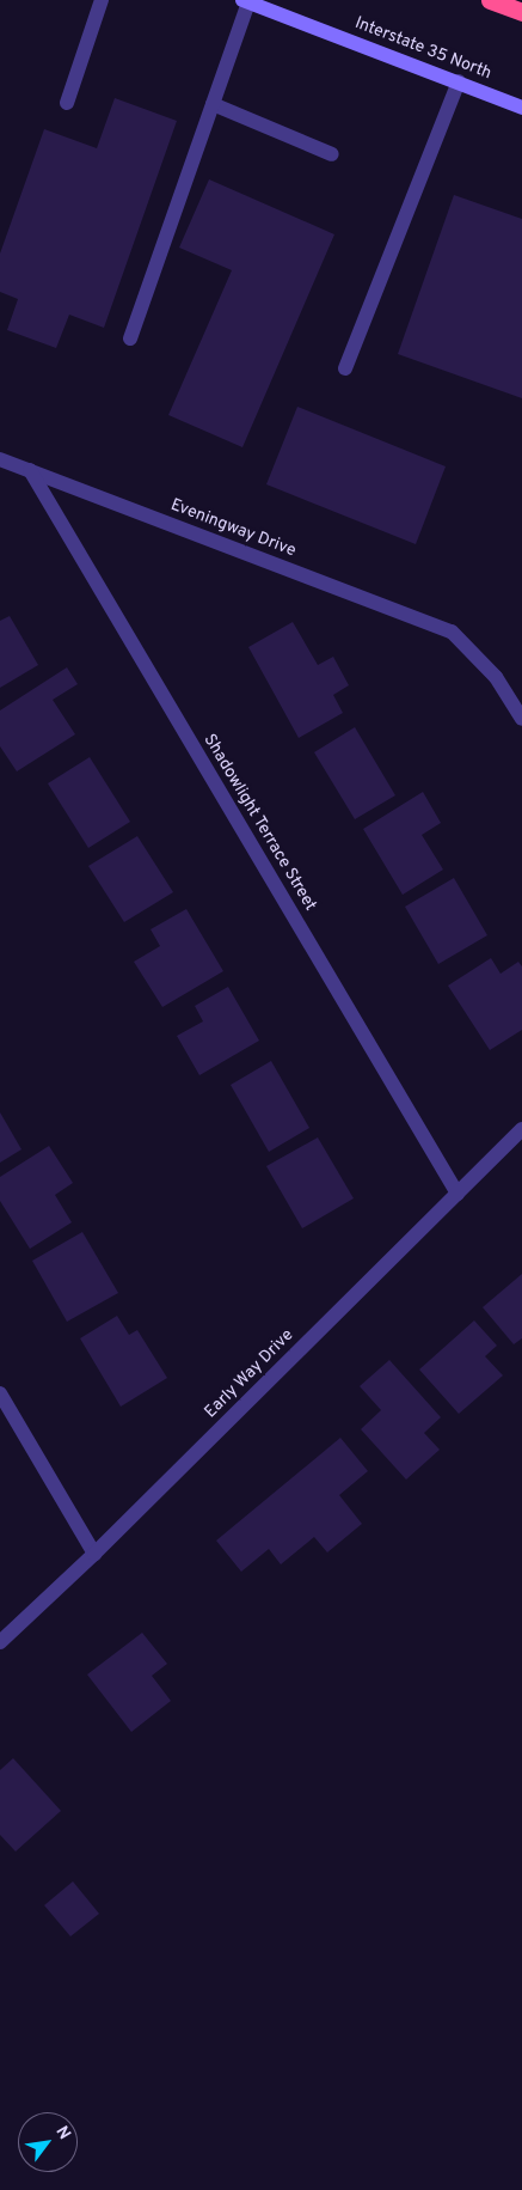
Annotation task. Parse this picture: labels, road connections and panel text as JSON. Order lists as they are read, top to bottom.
{
  "streets": {
    "main road": ["Interstate 35 North"],
    "street": ["Eveningway Drive", "Shadowlight Terrace Street", "Early Way Drive"]
  },
  "crossings": [
    ["Eveningway Drive", "Shadowlight Terrace Street"],
    ["Shadowlight Terrace Street", "Early Way Drive"]
  ],
  "north": "top right"
}
